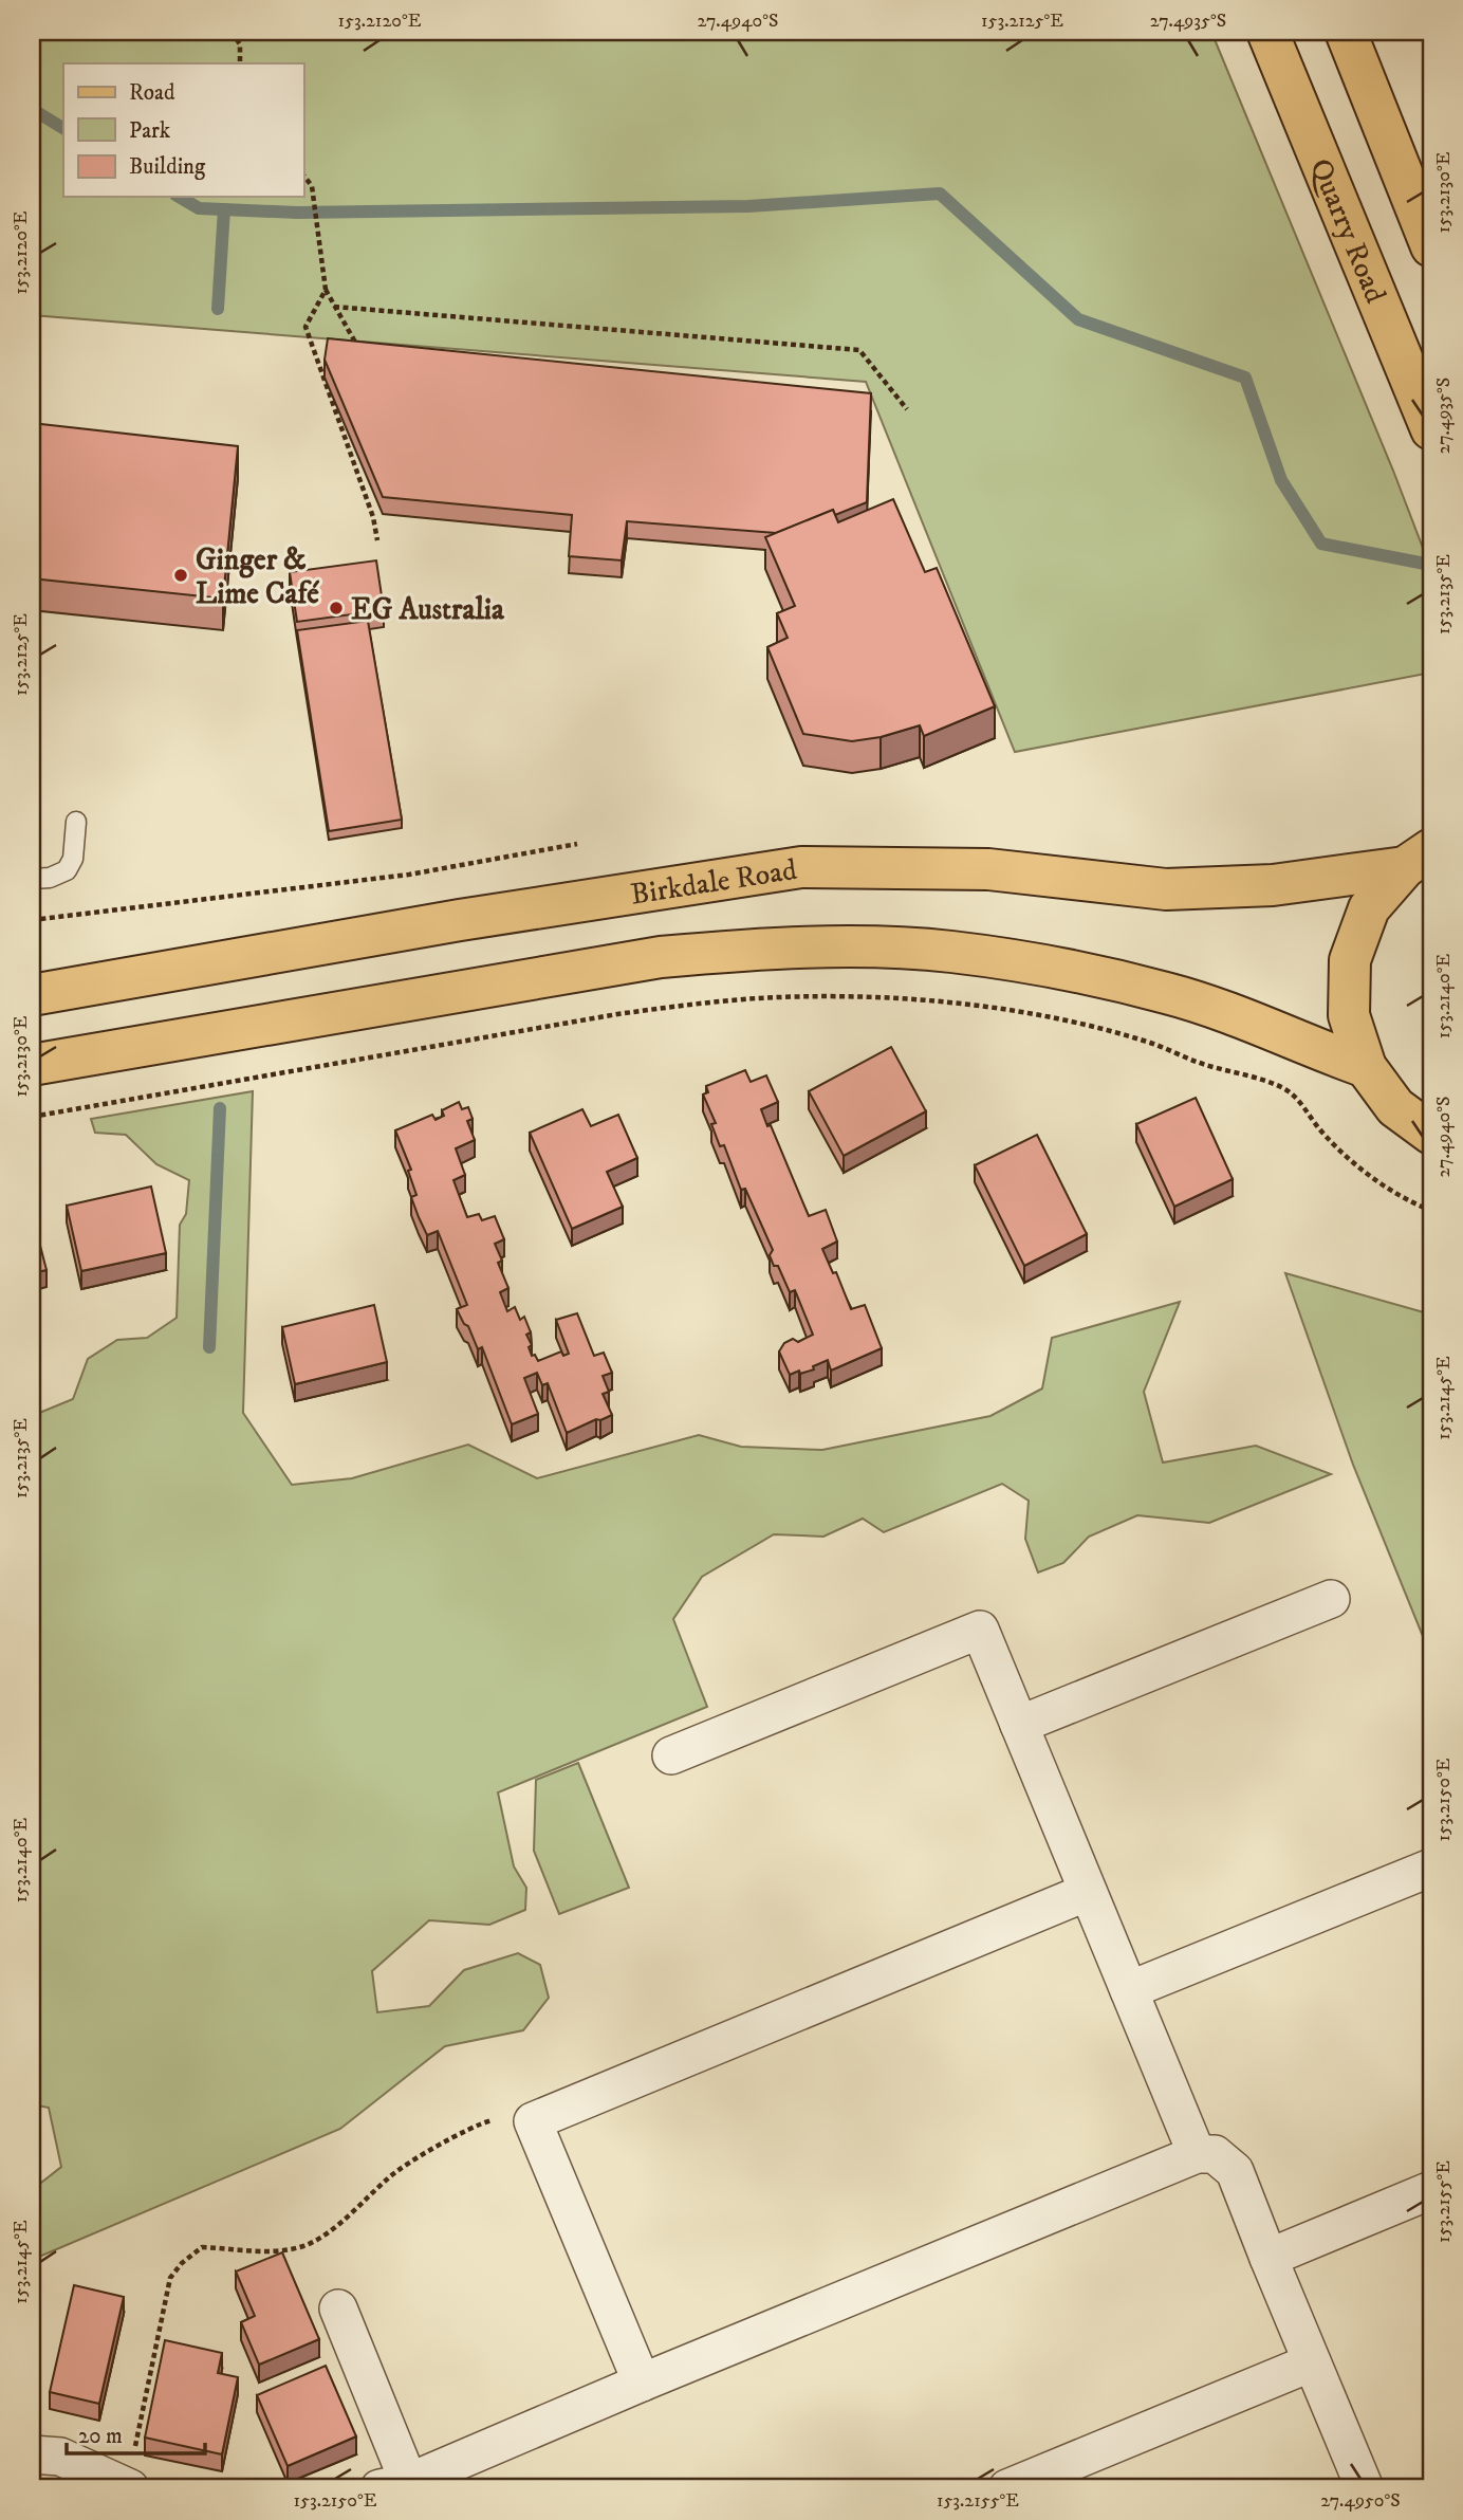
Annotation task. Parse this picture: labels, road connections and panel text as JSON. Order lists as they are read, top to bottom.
{
  "streets": {
    "main road": ["Quarry Road", "Birkdale Road"]
  },
  "places": ["Ginger & Lime Café", "EG Australia"],
  "legend": ["Road", "Park", "Building"],
  "scale_bar": "20 m",
  "coordinates": [
    "153.2120°E",
    "27.4940°S",
    "153.2125°E",
    "27.4935°S",
    "153.2130°E",
    "153.2135°E",
    "153.2140°E",
    "153.2145°E",
    "153.2150°E",
    "153.2155°E",
    "27.4950°S"
  ]
}
